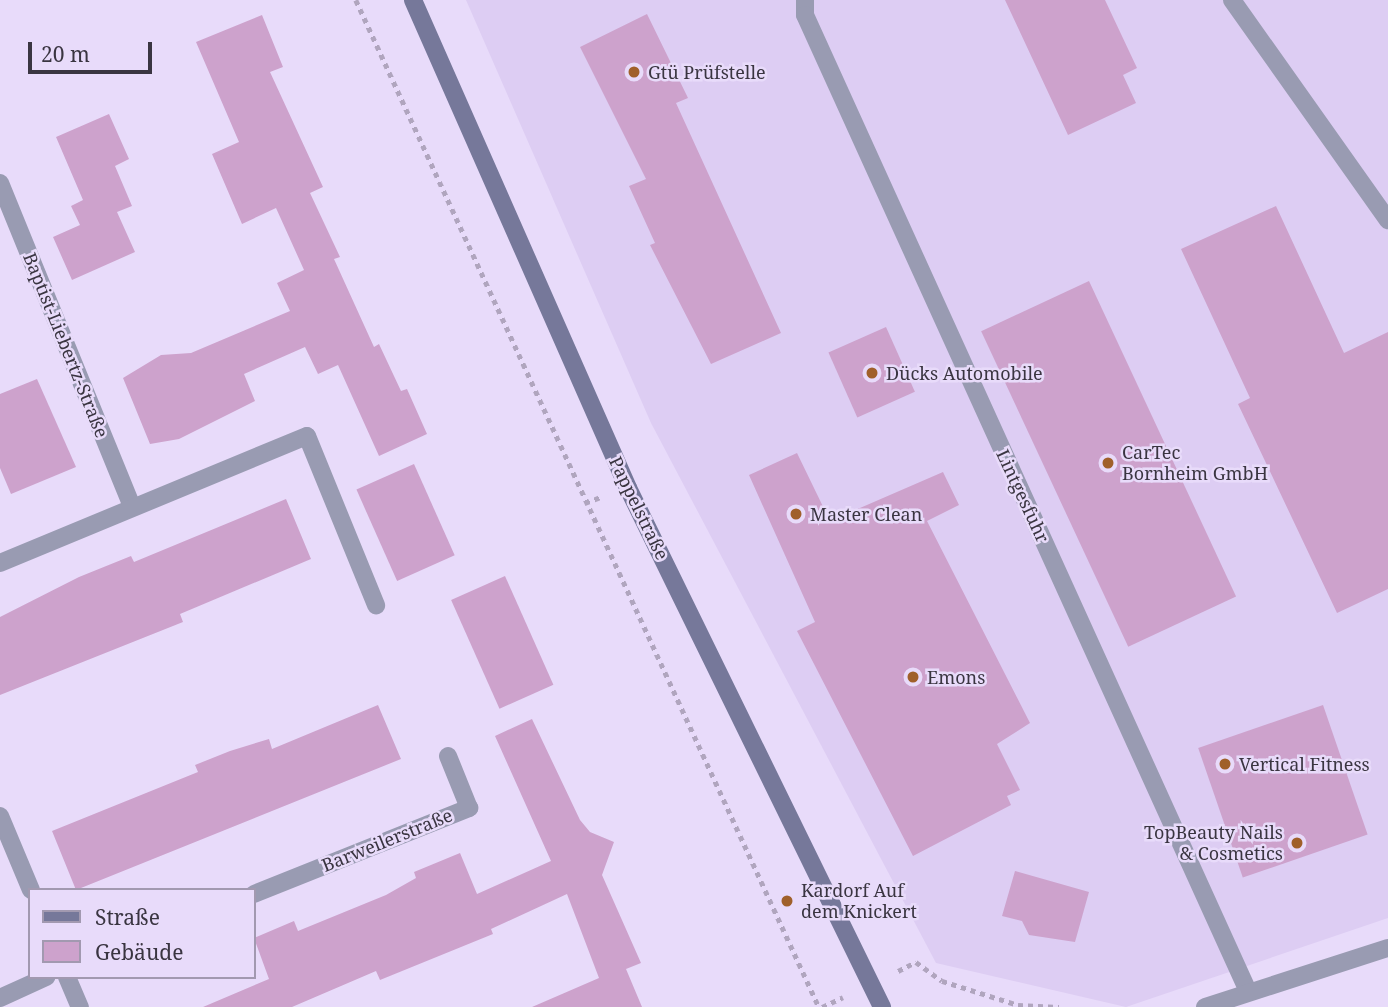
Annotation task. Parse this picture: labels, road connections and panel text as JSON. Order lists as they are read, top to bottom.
{
  "streets": {
    "main road": ["Pappelstraße"],
    "street": ["Baptist-Liebertz-Straße", "Lintgesfuhr", "Barweilerstraße"]
  },
  "places": [
    "Gtü Prüfstelle",
    "Dücks Automobile",
    "CarTec Bornheim GmbH",
    "Master Clean",
    "Emons",
    "Vertical Fitness",
    "TopBeauty Nails & Cosmetics",
    "Kardorf Auf dem Knickert"
  ],
  "legend": ["Straße", "Gebäude"],
  "scale_bar": "20 m"
}
